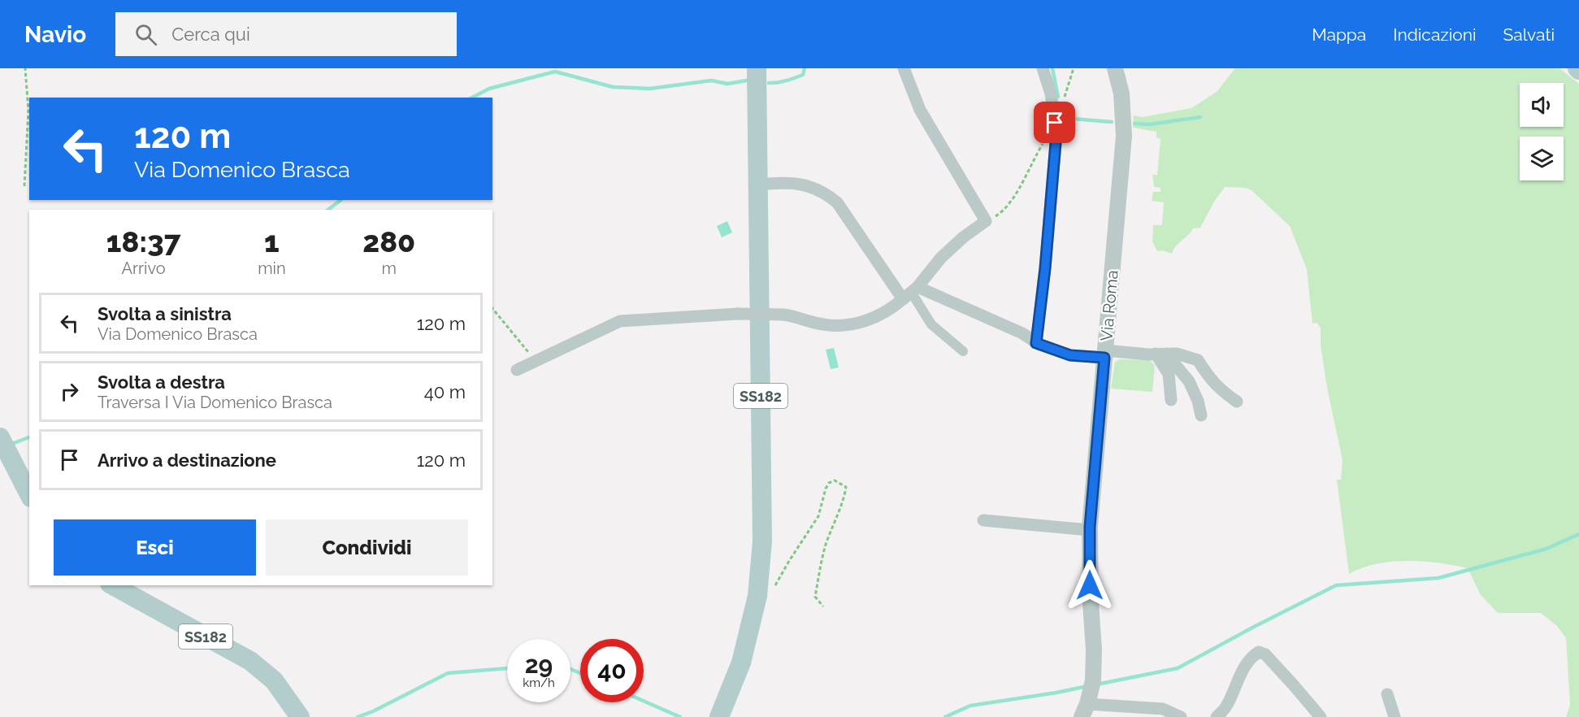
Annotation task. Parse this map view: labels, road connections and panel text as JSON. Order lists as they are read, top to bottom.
{
  "streets": {
    "main road": ["SS182"],
    "street": ["Via Roma"]
  },
  "page": {
    "header": "Navio",
    "search": "Cerca qui",
    "nav": ["Mappa", "Indicazioni", "Salvati"],
    "turn": ["120 m", "Via Domenico Brasca"],
    "eta": [
      "18:37",
      "Arrivo",
      "1",
      "min",
      "280",
      "m"
    ],
    "list": [
      {
        "name": "Svolta a sinistra",
        "note": "Via Domenico Brasca",
        "value": "120 m"
      },
      {
        "name": "Svolta a destra",
        "note": "Traversa I Via Domenico Brasca",
        "value": "40 m"
      },
      {
        "name": "Arrivo a destinazione",
        "value": "120 m"
      }
    ],
    "buttons": ["Esci", "Condividi"],
    "speed": "29 km/h",
    "limit": "40"
  }
}
